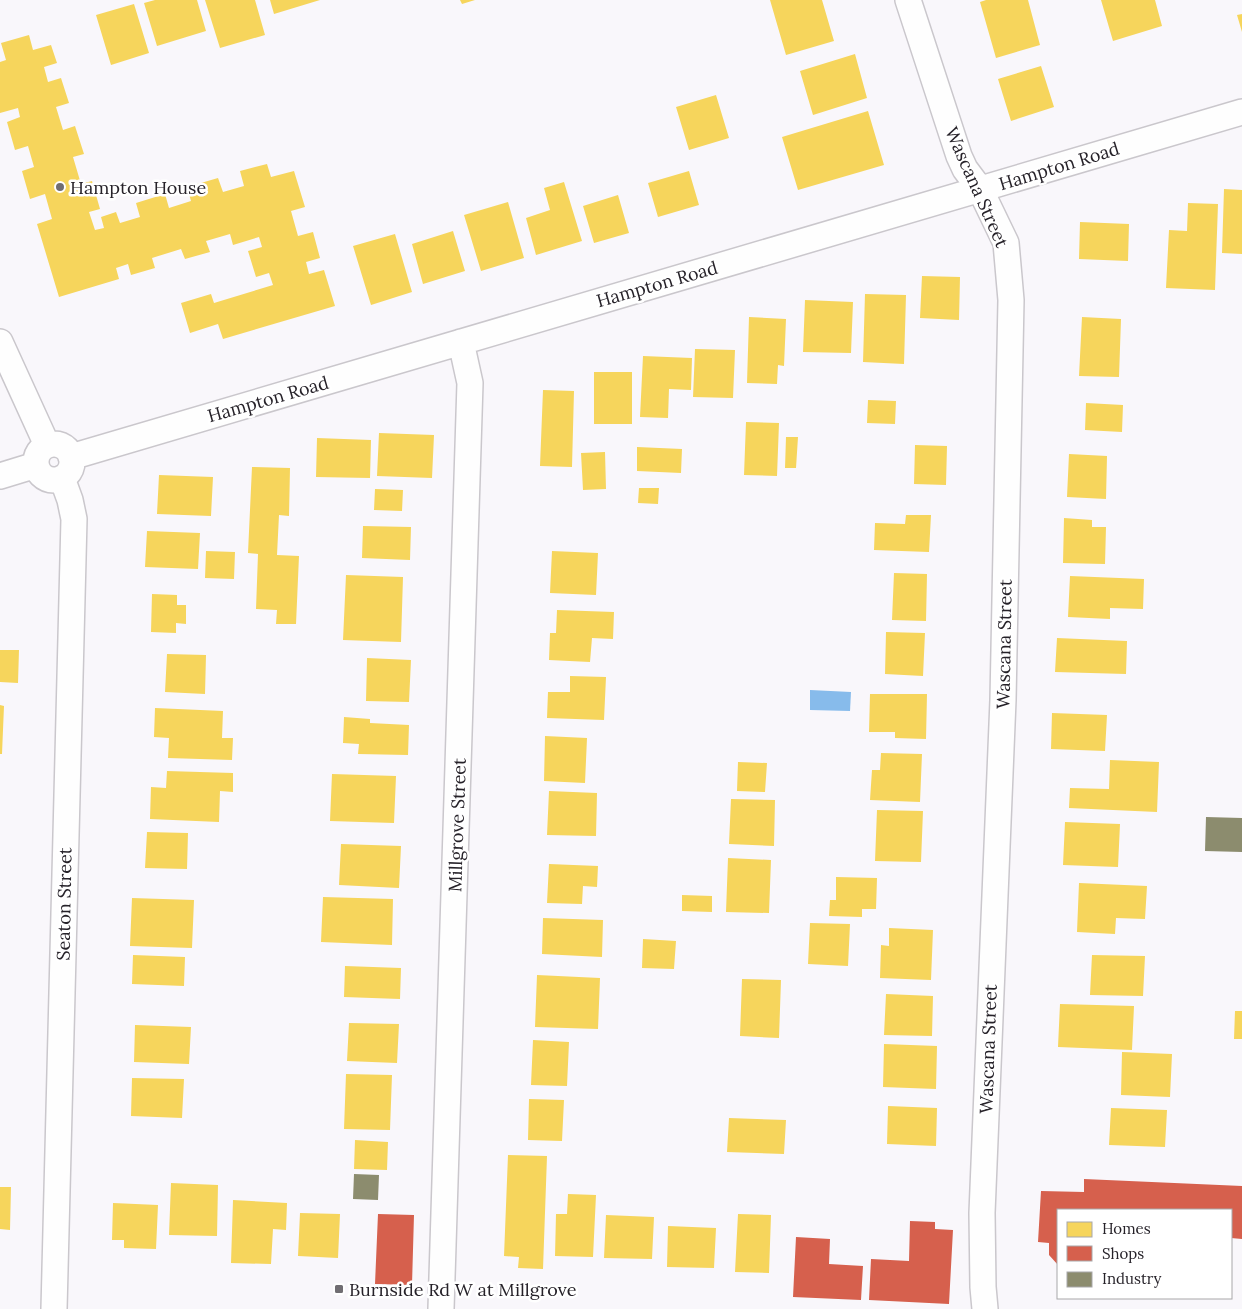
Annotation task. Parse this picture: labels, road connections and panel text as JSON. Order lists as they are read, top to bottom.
{
  "streets": {
    "street": [
      "Hampton Road",
      "Wascana Street",
      "Millgrove Street",
      "Seaton Street"
    ]
  },
  "crossings": [
    ["Hampton Road", "Wascana Street"],
    ["Hampton Road", "Millgrove Street"],
    ["Hampton Road", "Seaton Street"]
  ],
  "places": {
    "other": ["Hampton House"],
    "transit": ["Burnside Rd W at Millgrove"]
  },
  "legend": ["Homes", "Shops", "Industry"]
}
